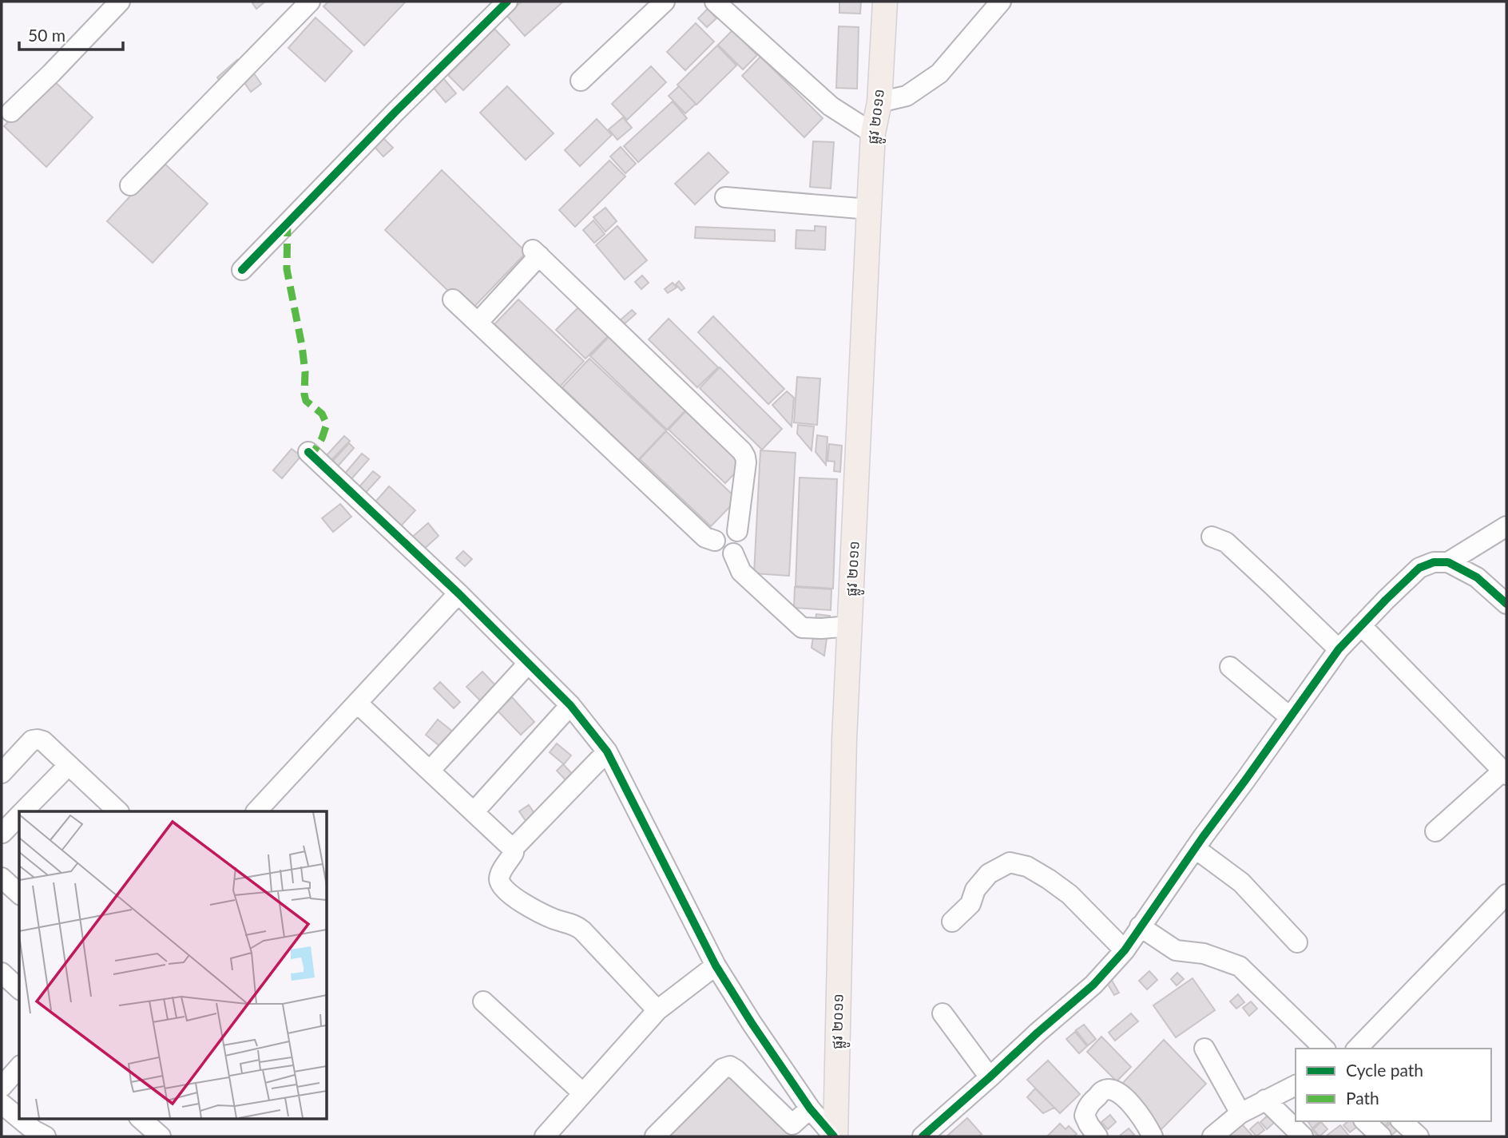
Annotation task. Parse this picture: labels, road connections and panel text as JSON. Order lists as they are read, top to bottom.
{
  "streets": {
    "main road": ["ផ្លូវ ២០១១"]
  },
  "legend": ["Cycle path", "Path"],
  "scale_bar": "50 m"
}
